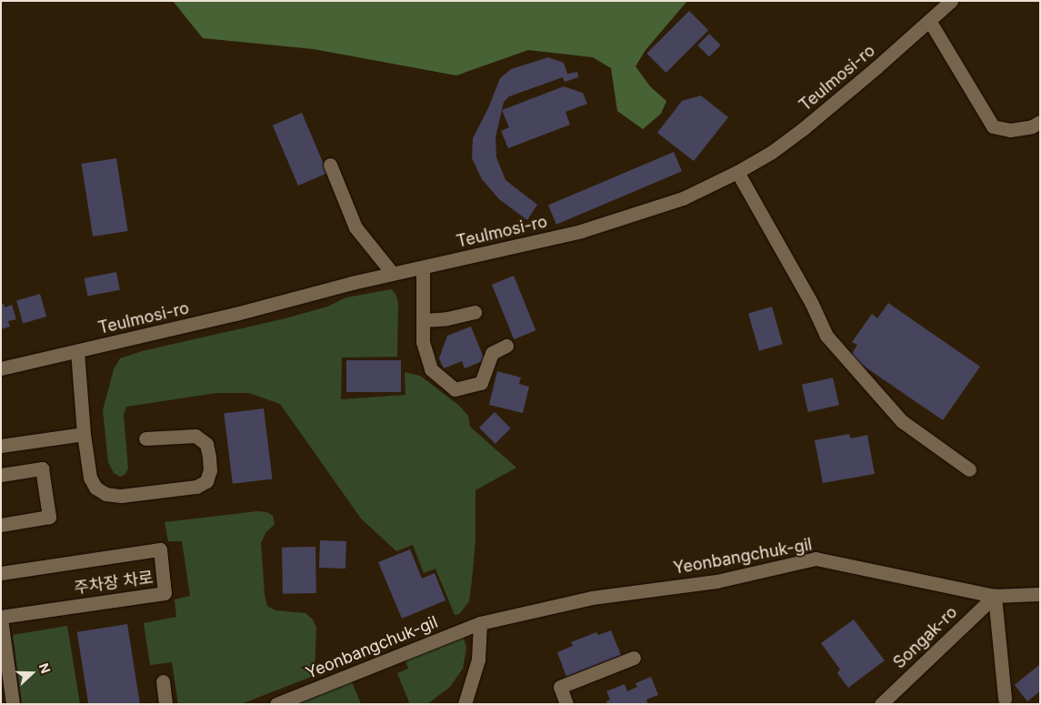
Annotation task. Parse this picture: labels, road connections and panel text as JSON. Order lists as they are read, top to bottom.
{
  "streets": {
    "street": [
      "Teulmosi-ro",
      "Yeonbangchuk-gil",
      "주차장 차로",
      "Songak-ro"
    ]
  },
  "crossings": [
    ["Yeonbangchuk-gil", "Songak-ro"]
  ],
  "north": "right"
}
